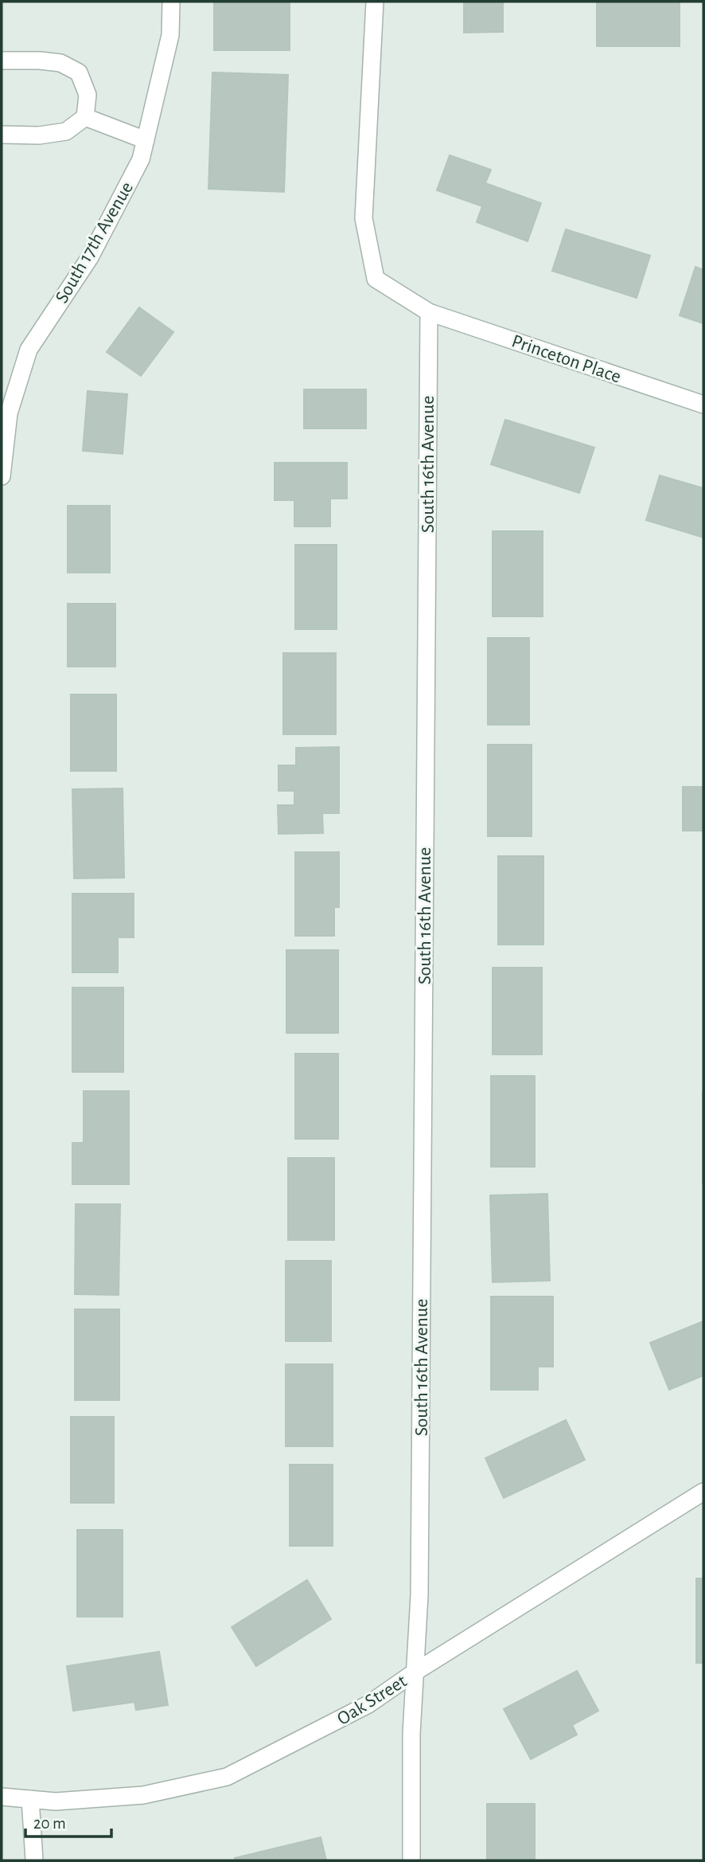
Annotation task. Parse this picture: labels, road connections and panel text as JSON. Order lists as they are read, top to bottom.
{
  "streets": {
    "street": [
      "South 17th Avenue",
      "Princeton Place",
      "South 16th Avenue",
      "Oak Street"
    ]
  },
  "crossings": [
    ["Princeton Place", "South 16th Avenue"],
    ["South 16th Avenue", "Oak Street"]
  ],
  "scale_bar": "20 m"
}
